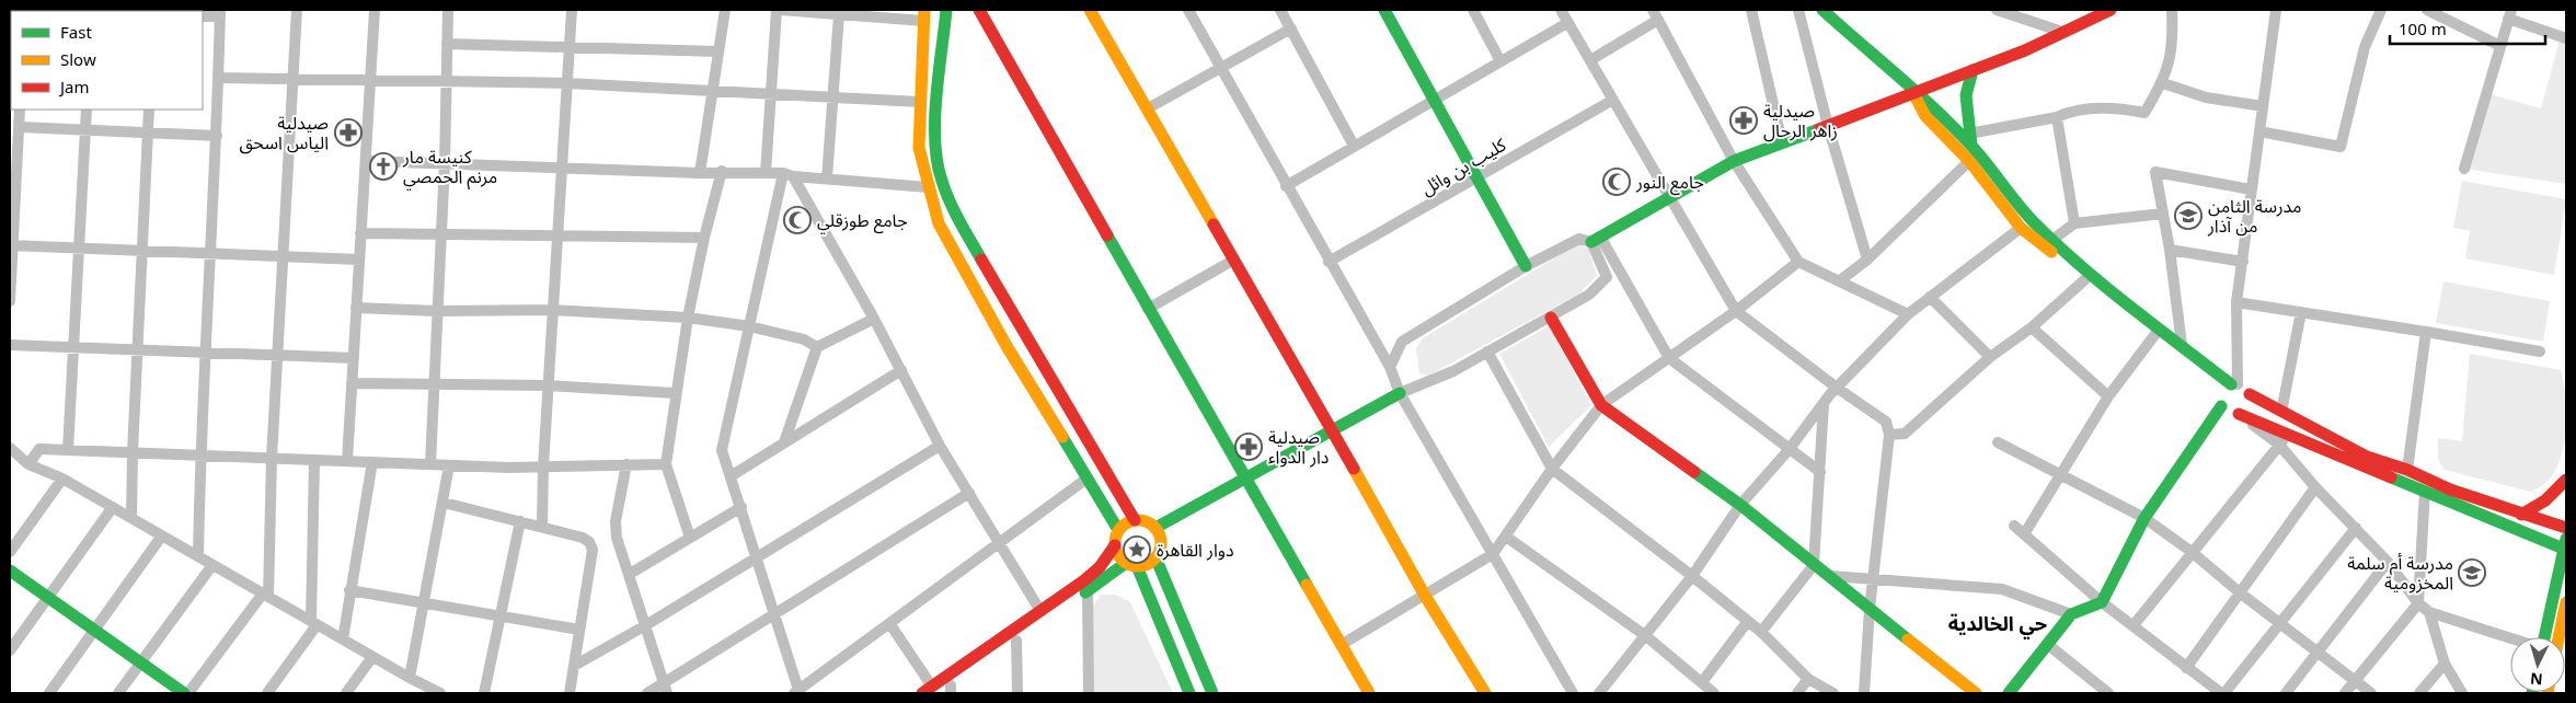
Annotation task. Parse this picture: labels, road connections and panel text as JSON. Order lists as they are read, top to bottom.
{
  "streets": {
    "street": ["كليب بن وائل"]
  },
  "districts": ["حي الخالدية"],
  "places": {
    "pharmacy": ["صيدلية زاهر الرحال", "صيدلية الياس اسحق", "صيدلية دار الدواء"],
    "church": ["كنيسة مار مرنم الحمصي"],
    "mosque": ["جامع النور", "جامع طوزقلي"],
    "school or university": ["مدرسة الثامن من آذار", "مدرسة أم سلمة المخزومية"],
    "place": ["دوار القاهرة"]
  },
  "legend": ["Fast", "Slow", "Jam"],
  "scale_bar": "100 m",
  "north": "bottom"
}
